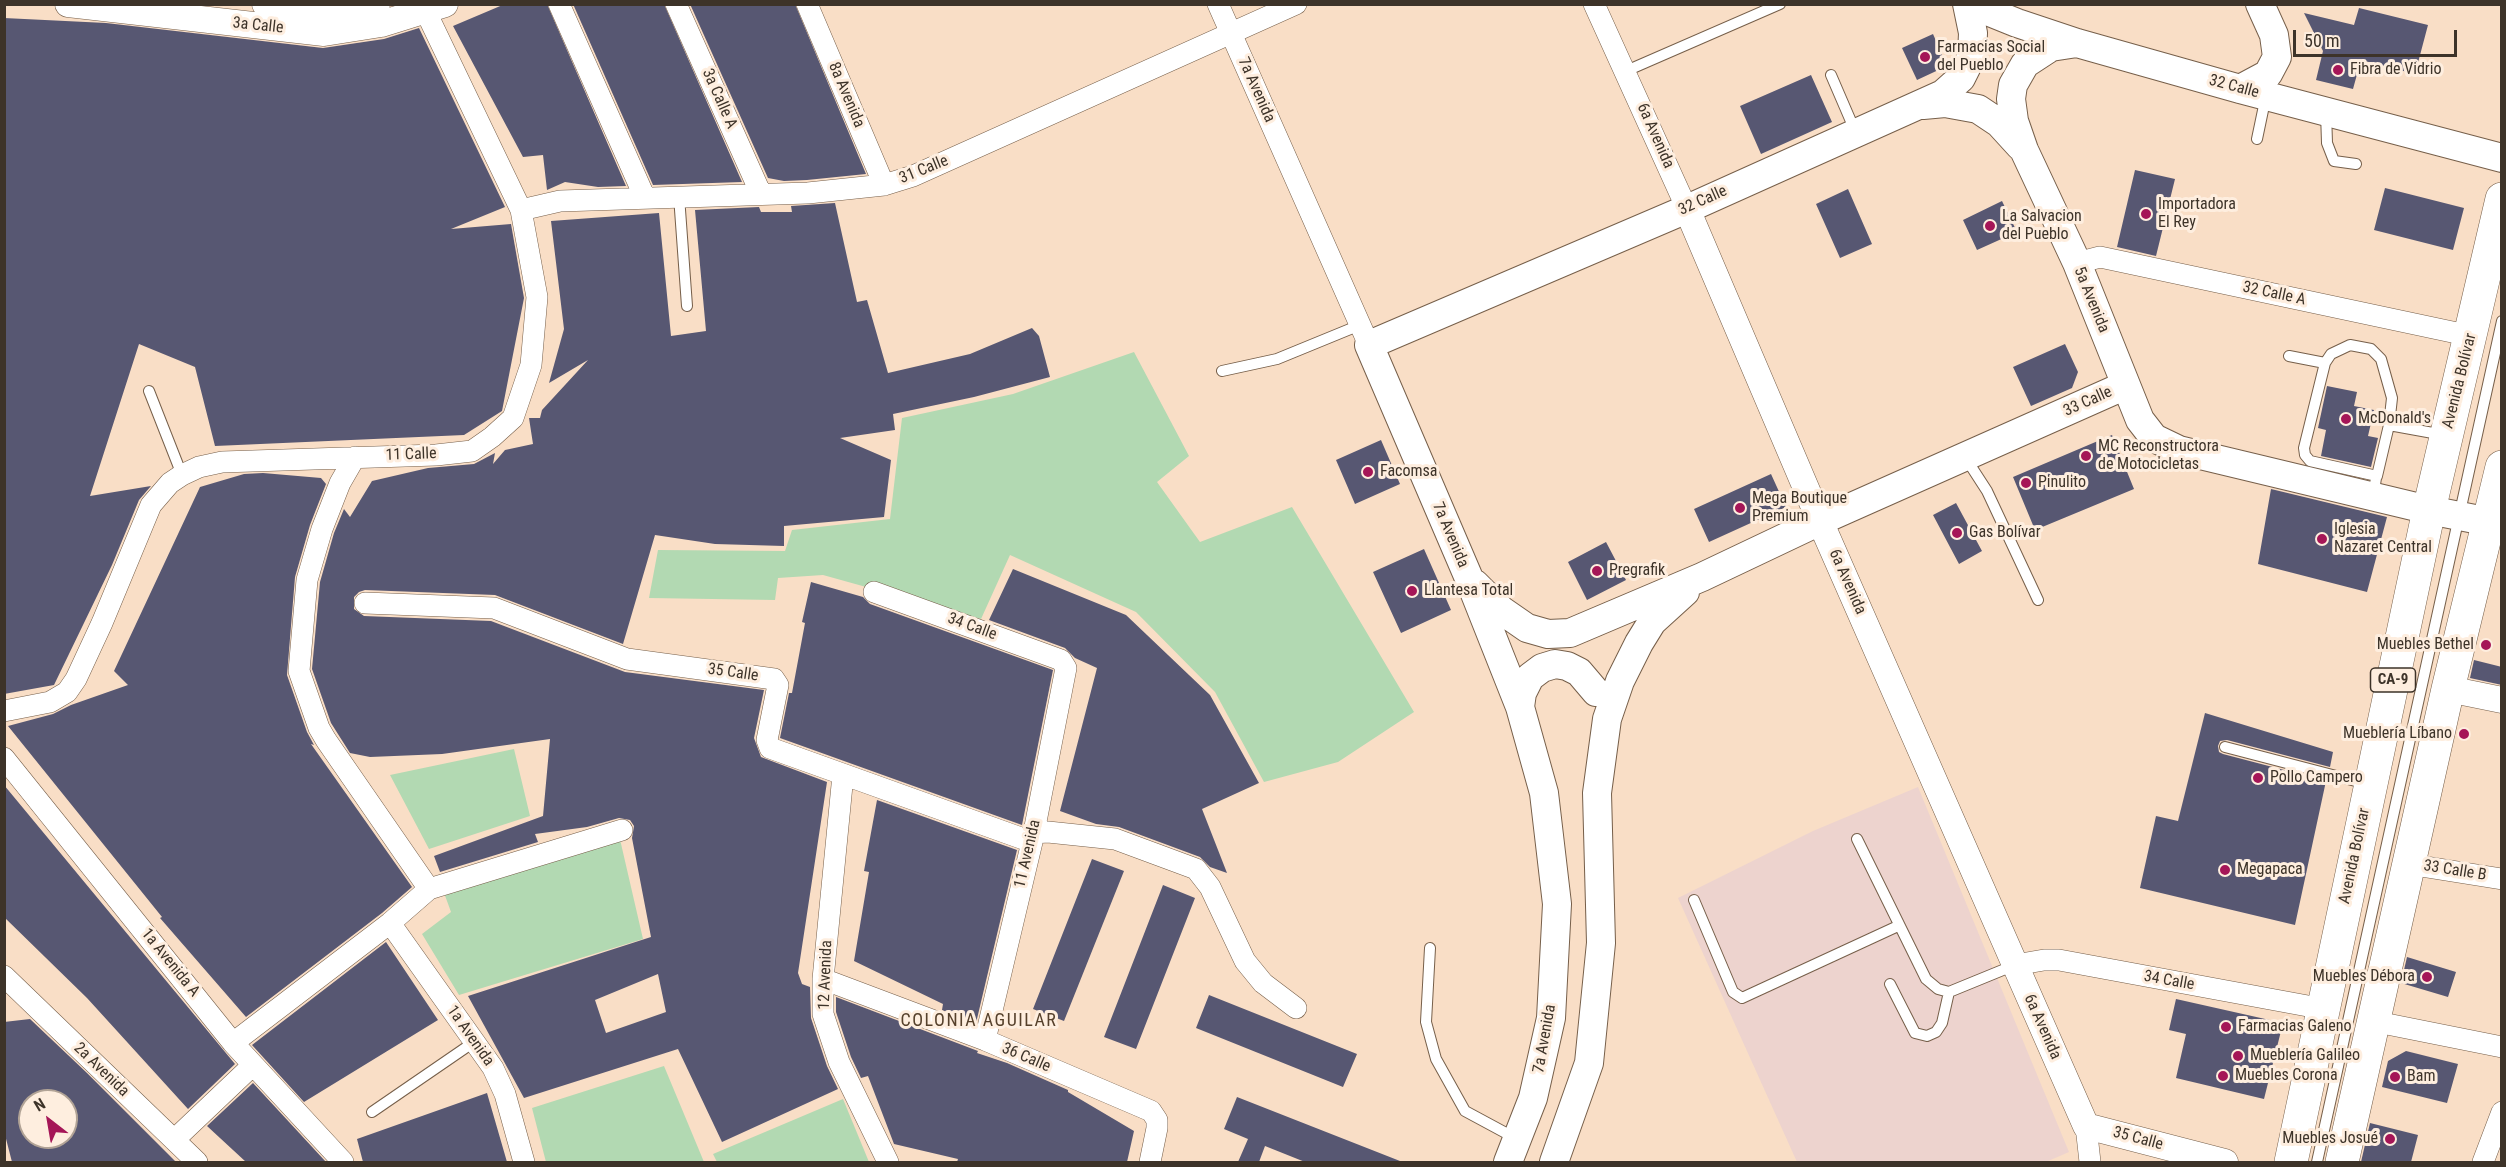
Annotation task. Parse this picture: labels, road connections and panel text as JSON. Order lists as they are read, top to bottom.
{
  "streets": {
    "main road": [
      "32 Calle",
      "7a Avenida",
      "5a Avenida",
      "Avenida Bolívar",
      "33 Calle",
      "CA-9"
    ],
    "street": [
      "3a Calle",
      "8a Avenida",
      "3a Calle A",
      "6a Avenida",
      "31 Calle",
      "32 Calle A",
      "11 Calle",
      "34 Calle",
      "35 Calle",
      "11 Avenida",
      "33 Calle B",
      "1a Avenida A",
      "12 Avenida",
      "1a Avenida",
      "36 Calle",
      "2a Avenida"
    ]
  },
  "crossings": [
    ["3a Calle", "11 Calle"],
    ["32 Calle", "7a Avenida"],
    ["32 Calle", "6a Avenida"],
    ["32 Calle", "5a Avenida"],
    ["7a Avenida", "31 Calle"],
    ["8a Avenida", "31 Calle"],
    ["3a Calle A", "31 Calle"],
    ["6a Avenida", "33 Calle"],
    ["6a Avenida", "34 Calle"],
    ["6a Avenida", "35 Calle"],
    ["31 Calle", "11 Calle"],
    ["32 Calle A", "5a Avenida"],
    ["32 Calle A", "Avenida Bolívar"],
    ["5a Avenida", "33 Calle"],
    ["Avenida Bolívar", "33 Calle"],
    ["Avenida Bolívar", "34 Calle"],
    ["Avenida Bolívar", "33 Calle B"],
    ["34 Calle", "11 Avenida"],
    ["35 Calle", "11 Avenida"],
    ["35 Calle", "12 Avenida"],
    ["11 Avenida", "36 Calle"],
    ["12 Avenida", "36 Calle"]
  ],
  "districts": ["COLONIA AGUILAR"],
  "places": [
    "Farmacias Social del Pueblo",
    "Fibra de Vidrio",
    "Importadora El Rey",
    "La Salvacion del Pueblo",
    "McDonald's",
    "MC Reconstructora de Motocicletas",
    "Facomsa",
    "Pinulito",
    "Mega Boutique Premium",
    "Gas Bolívar",
    "Iglesia Nazaret Central",
    "Pregrafik",
    "Llantesa Total",
    "Muebles Bethel",
    "Mueblería Líbano",
    "Pollo Campero",
    "Megapaca",
    "Muebles Débora",
    "Farmacias Galeno",
    "Mueblería Galileo",
    "Muebles Corona",
    "Bam",
    "Muebles Josué"
  ],
  "scale_bar": "50 m",
  "north": "top left"
}
